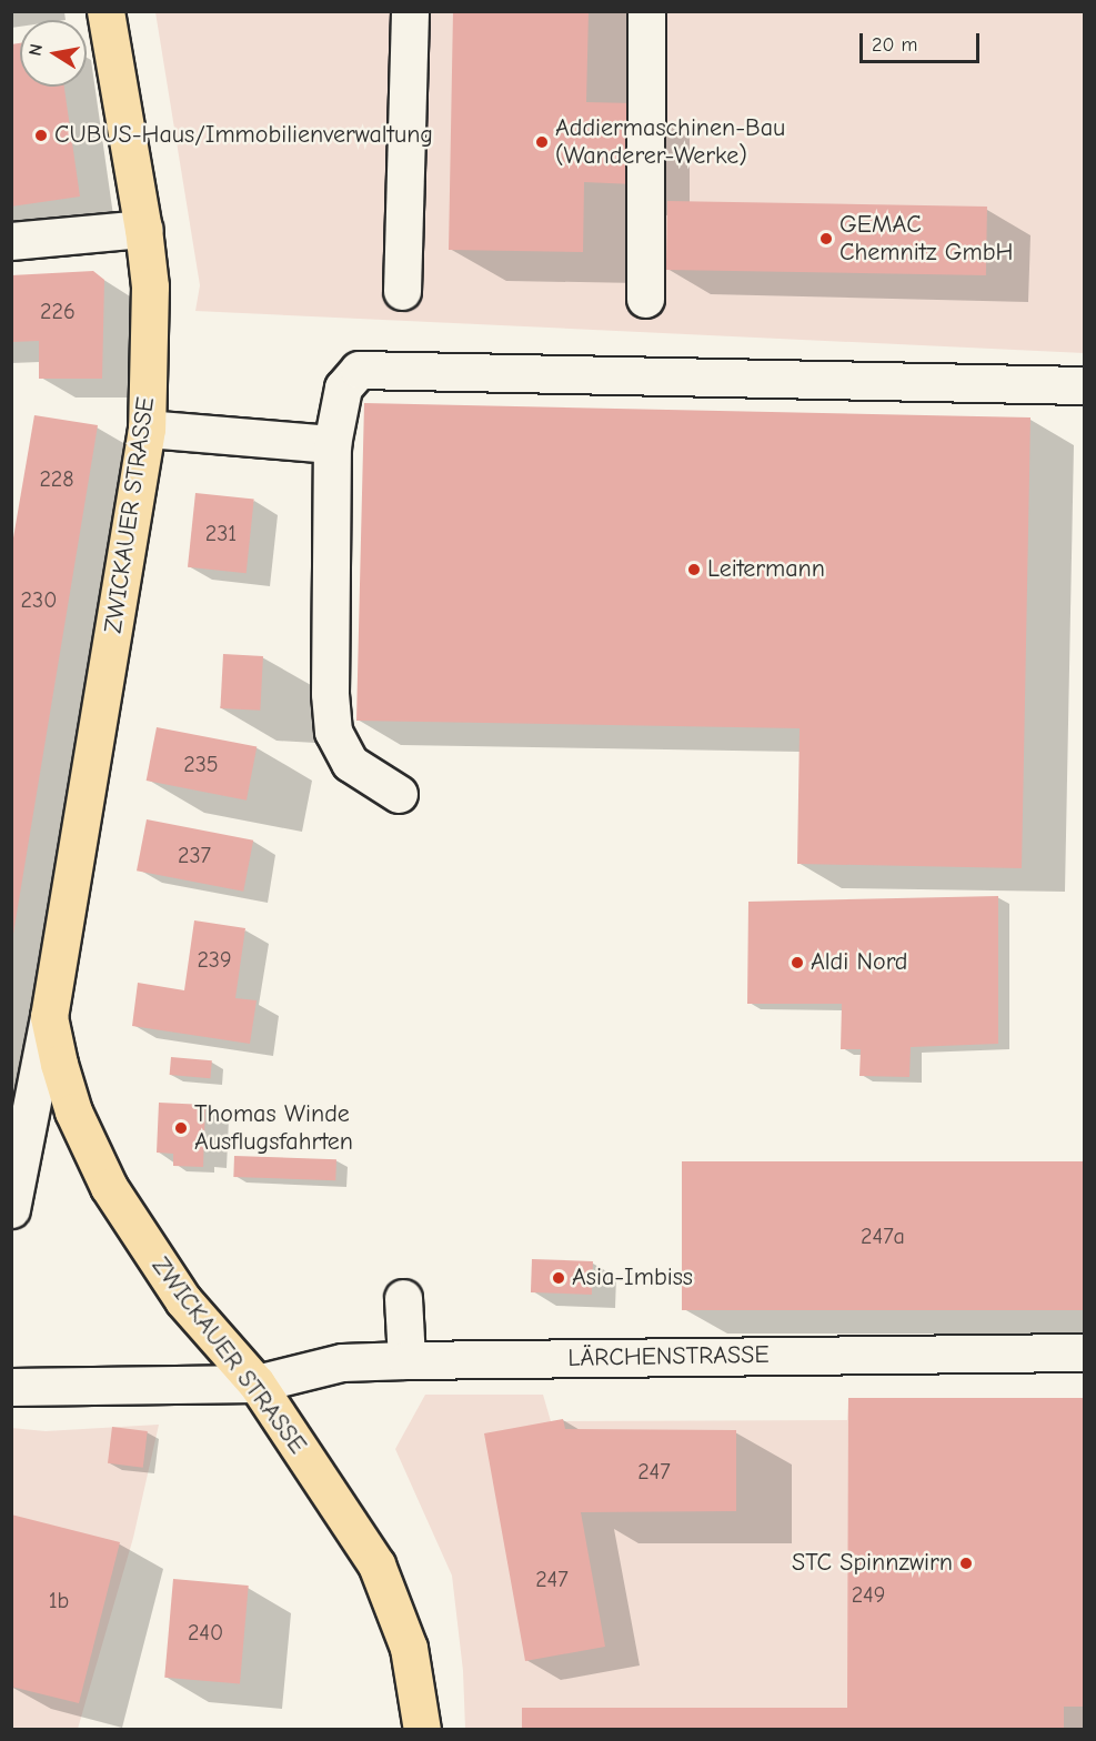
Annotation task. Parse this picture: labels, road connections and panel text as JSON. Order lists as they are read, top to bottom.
{
  "streets": {
    "main road": ["ZWICKAUER STRASSE"],
    "street": ["LÄRCHENSTRASSE"]
  },
  "crossings": [
    ["ZWICKAUER STRASSE", "LÄRCHENSTRASSE"]
  ],
  "places": [
    "CUBUS-Haus/Immobilienverwaltung",
    "Addiermaschinen-Bau (Wanderer-Werke)",
    "GEMAC Chemnitz GmbH",
    "Leitermann",
    "Aldi Nord",
    "Thomas Winde Ausflugsfahrten",
    "Asia-Imbiss",
    "STC Spinnzwirn"
  ],
  "house_numbers": [
    "226",
    "228",
    "231",
    "230",
    "235",
    "237",
    "239",
    "247a",
    "247",
    "247",
    "249",
    "1b",
    "240"
  ],
  "scale_bar": "20 m",
  "north": "left"
}
